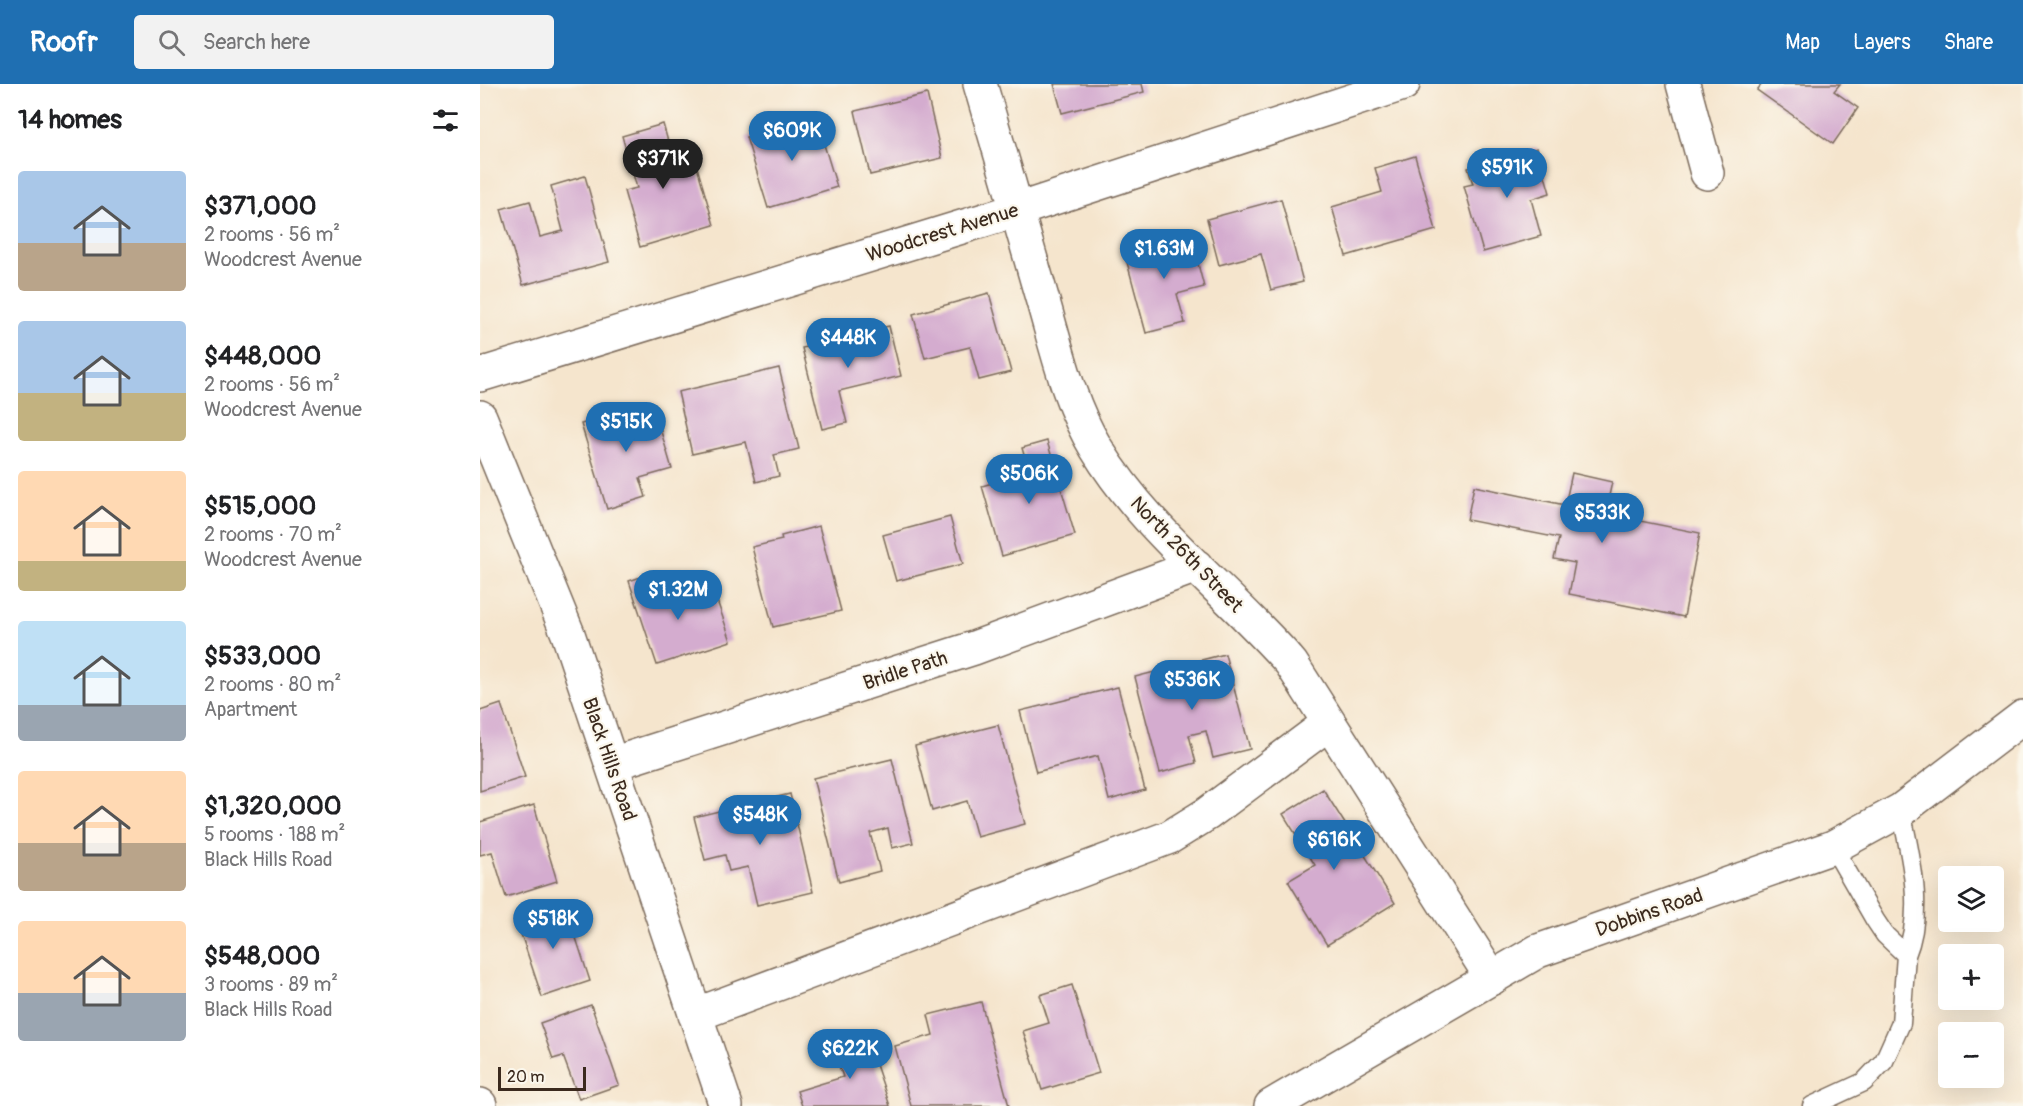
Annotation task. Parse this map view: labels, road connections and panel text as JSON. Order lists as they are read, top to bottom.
{
  "streets": {
    "street": [
      "Woodcrest Avenue",
      "North 26th Street",
      "Bridle Path",
      "Black Hills Road",
      "Dobbins Road"
    ]
  },
  "crossings": [
    ["Woodcrest Avenue", "North 26th Street"],
    ["North 26th Street", "Bridle Path"],
    ["North 26th Street", "Dobbins Road"],
    ["Bridle Path", "Black Hills Road"]
  ],
  "scale_bar": "20 m",
  "page": {
    "header": "Roofr",
    "search": "Search here",
    "nav": ["Map", "Layers", "Share"],
    "heading": "14 homes",
    "price": [
      "$609K",
      "$371K",
      "$591K",
      "$1.63M",
      "$448K",
      "$515K",
      "$506K",
      "$533K",
      "$1.32M",
      "$536K",
      "$548K",
      "$616K",
      "$518K",
      "$622K"
    ],
    "list": [
      {
        "name": "$371,000",
        "note": "2 rooms · 56 m² · Woodcrest Avenue"
      },
      {
        "name": "$448,000",
        "note": "2 rooms · 56 m² · Woodcrest Avenue"
      },
      {
        "name": "$515,000",
        "note": "2 rooms · 70 m² · Woodcrest Avenue"
      },
      {
        "name": "$533,000",
        "note": "2 rooms · 80 m² · Apartment"
      },
      {
        "name": "$1,320,000",
        "note": "5 rooms · 188 m² · Black Hills Road"
      },
      {
        "name": "$548,000",
        "note": "3 rooms · 89 m² · Black Hills Road"
      }
    ],
    "map_buttons": ["+", "−"],
    "scale": "20 m"
  }
}
